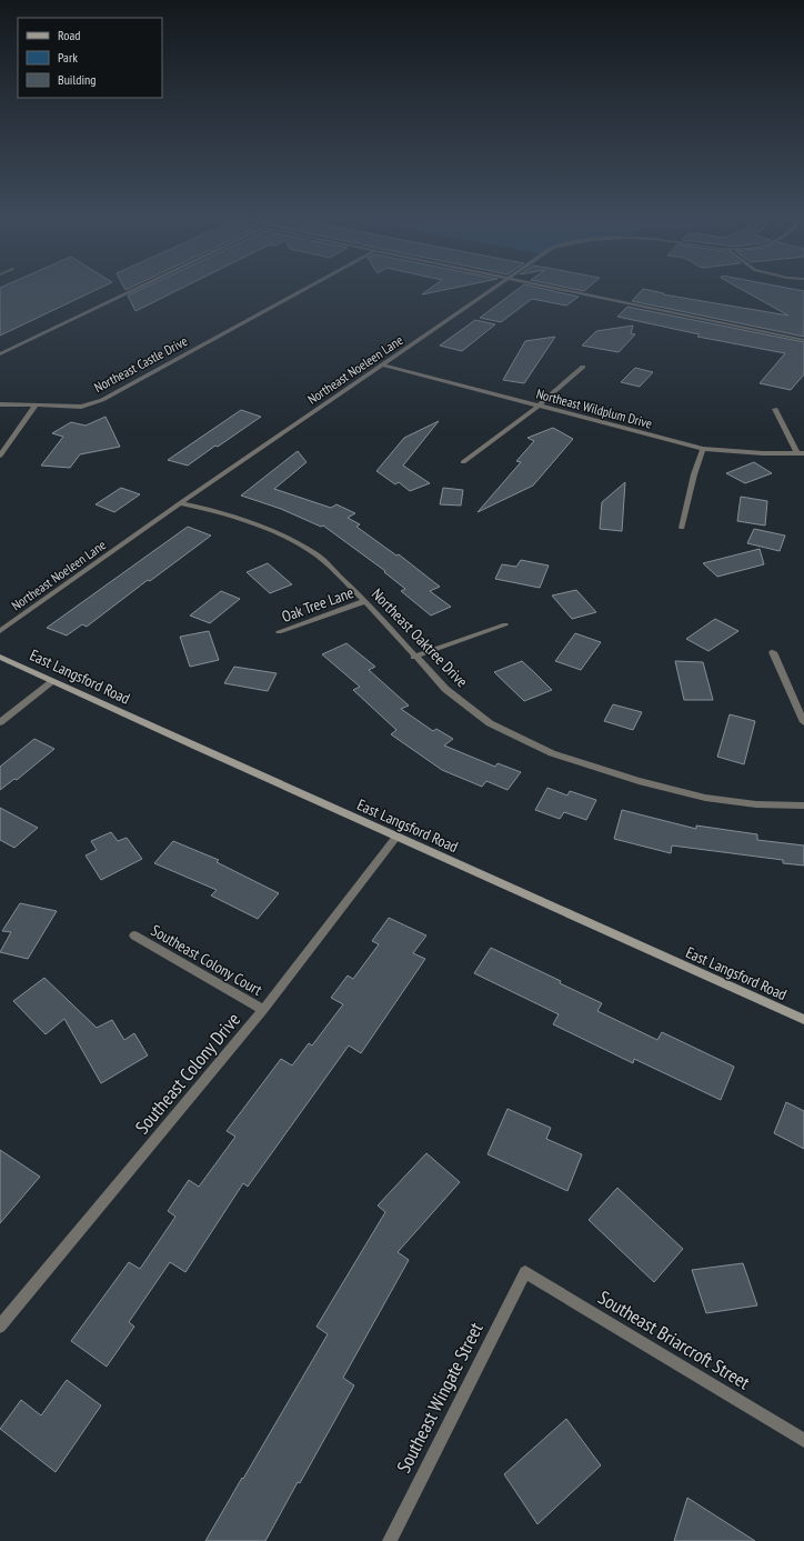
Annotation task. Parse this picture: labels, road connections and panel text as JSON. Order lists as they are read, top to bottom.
{
  "streets": {
    "street": [
      "Northeast Castle Drive",
      "Northeast Noeleen Lane",
      "Northeast Wildplum Drive",
      "Oak Tree Lane",
      "Northeast Oaktree Drive",
      "East Langsford Road",
      "Southeast Colony Court",
      "Southeast Colony Drive",
      "Southeast Briarcroft Street",
      "Southeast Wingate Street"
    ]
  },
  "crossings": [
    ["Northeast Noeleen Lane", "Northeast Wildplum Drive"],
    ["Northeast Noeleen Lane", "Northeast Oaktree Drive"],
    ["Oak Tree Lane", "Northeast Oaktree Drive"],
    ["East Langsford Road", "Southeast Colony Drive"],
    ["Southeast Colony Court", "Southeast Colony Drive"],
    ["Southeast Briarcroft Street", "Southeast Wingate Street"]
  ],
  "legend": ["Road", "Park", "Building"]
}
